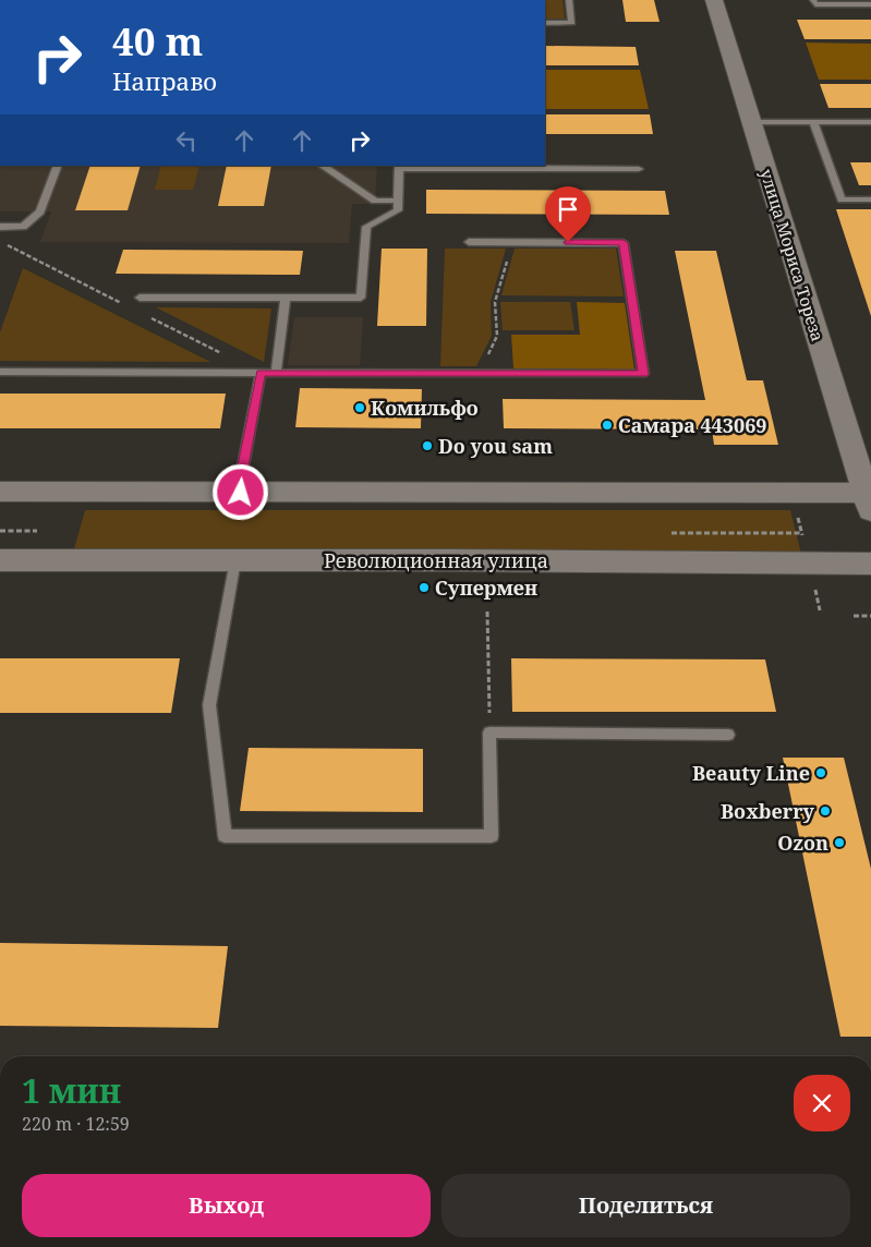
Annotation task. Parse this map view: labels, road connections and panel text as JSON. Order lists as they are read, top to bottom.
{
  "streets": {
    "main road": ["улица Мориса Тореза", "Революционная улица"]
  },
  "places": [
    "Комильфо",
    "Самара 443069",
    "Do you sam",
    "Супермен",
    "Beauty Line",
    "Boxberry",
    "Ozon"
  ],
  "page": {
    "turn": ["40 m", "Направо"],
    "heading": ["1 мин", "220 m · 12:59"],
    "buttons": ["Выход", "Поделиться"]
  }
}
